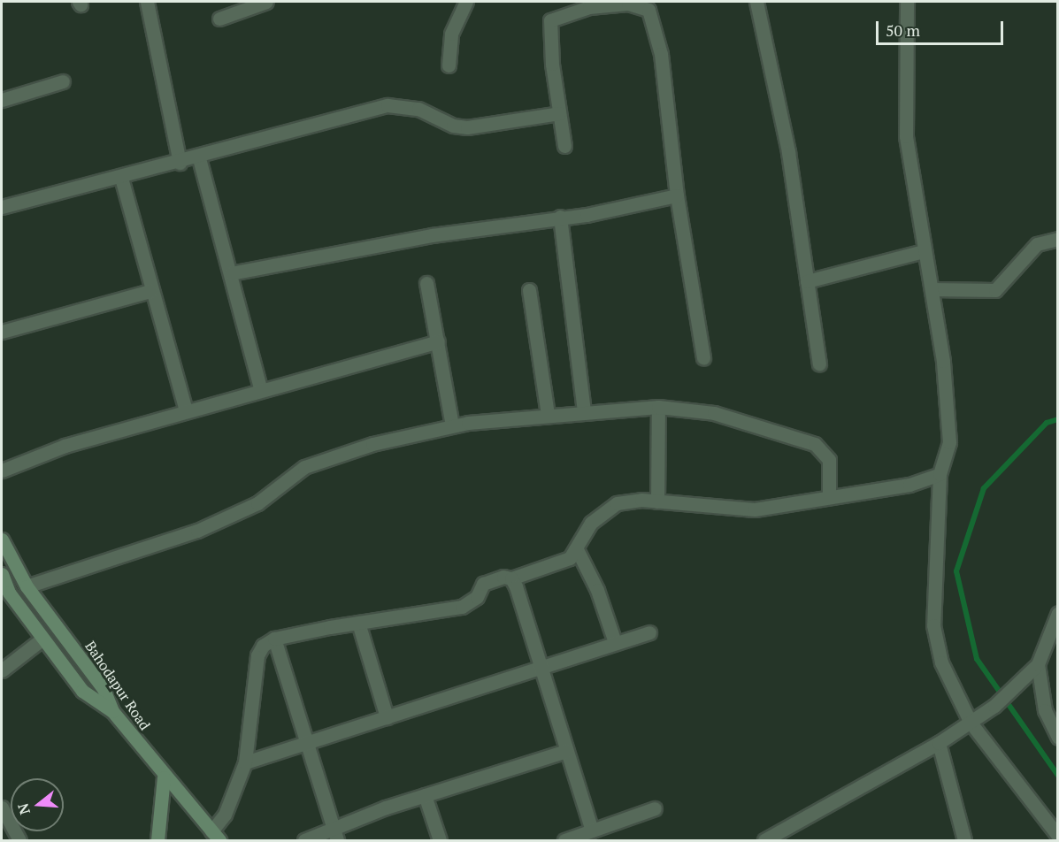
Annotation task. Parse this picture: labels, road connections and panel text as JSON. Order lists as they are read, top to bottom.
{
  "streets": {
    "main road": ["Bahodapur Road"]
  },
  "scale_bar": "50 m",
  "north": "left"
}
